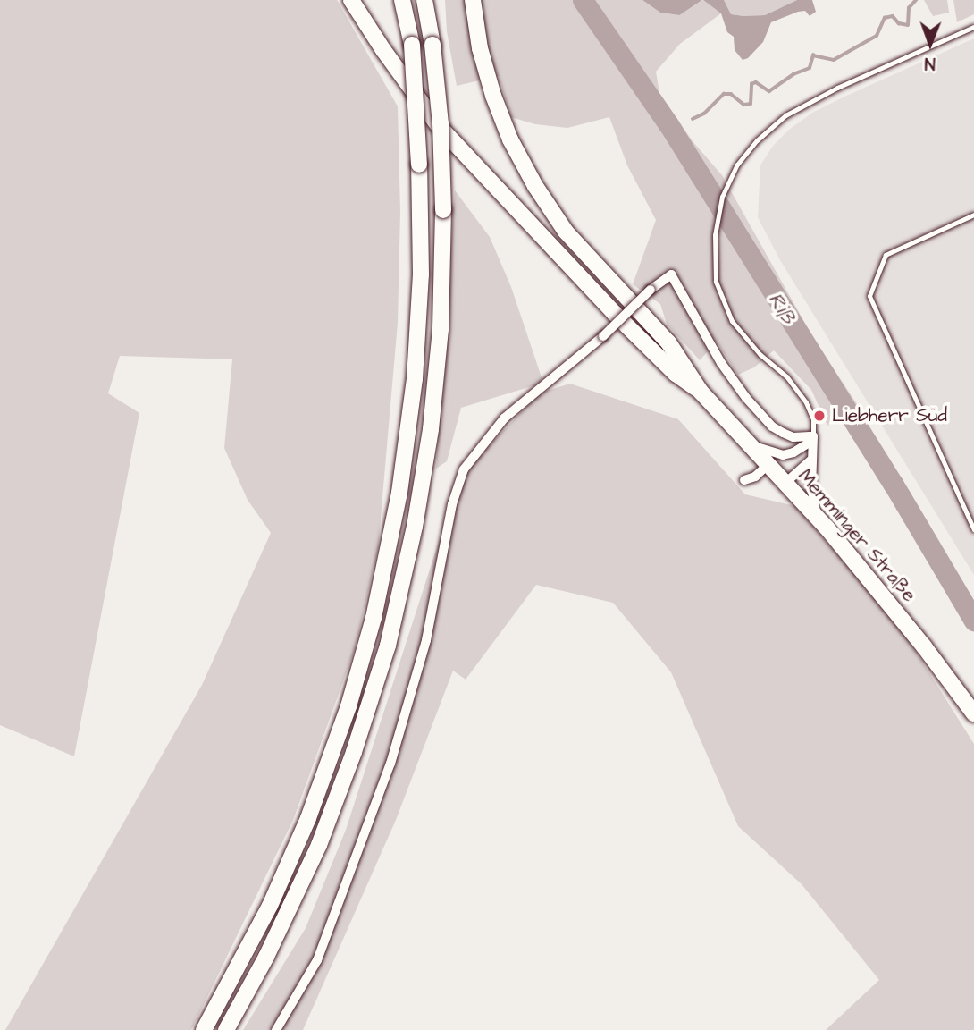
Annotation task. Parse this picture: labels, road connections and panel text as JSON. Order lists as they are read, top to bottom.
{
  "streets": {
    "main road": ["Memminger Straße"]
  },
  "water": ["Riß"],
  "places": ["Liebherr Süd"],
  "north": "bottom"
}
